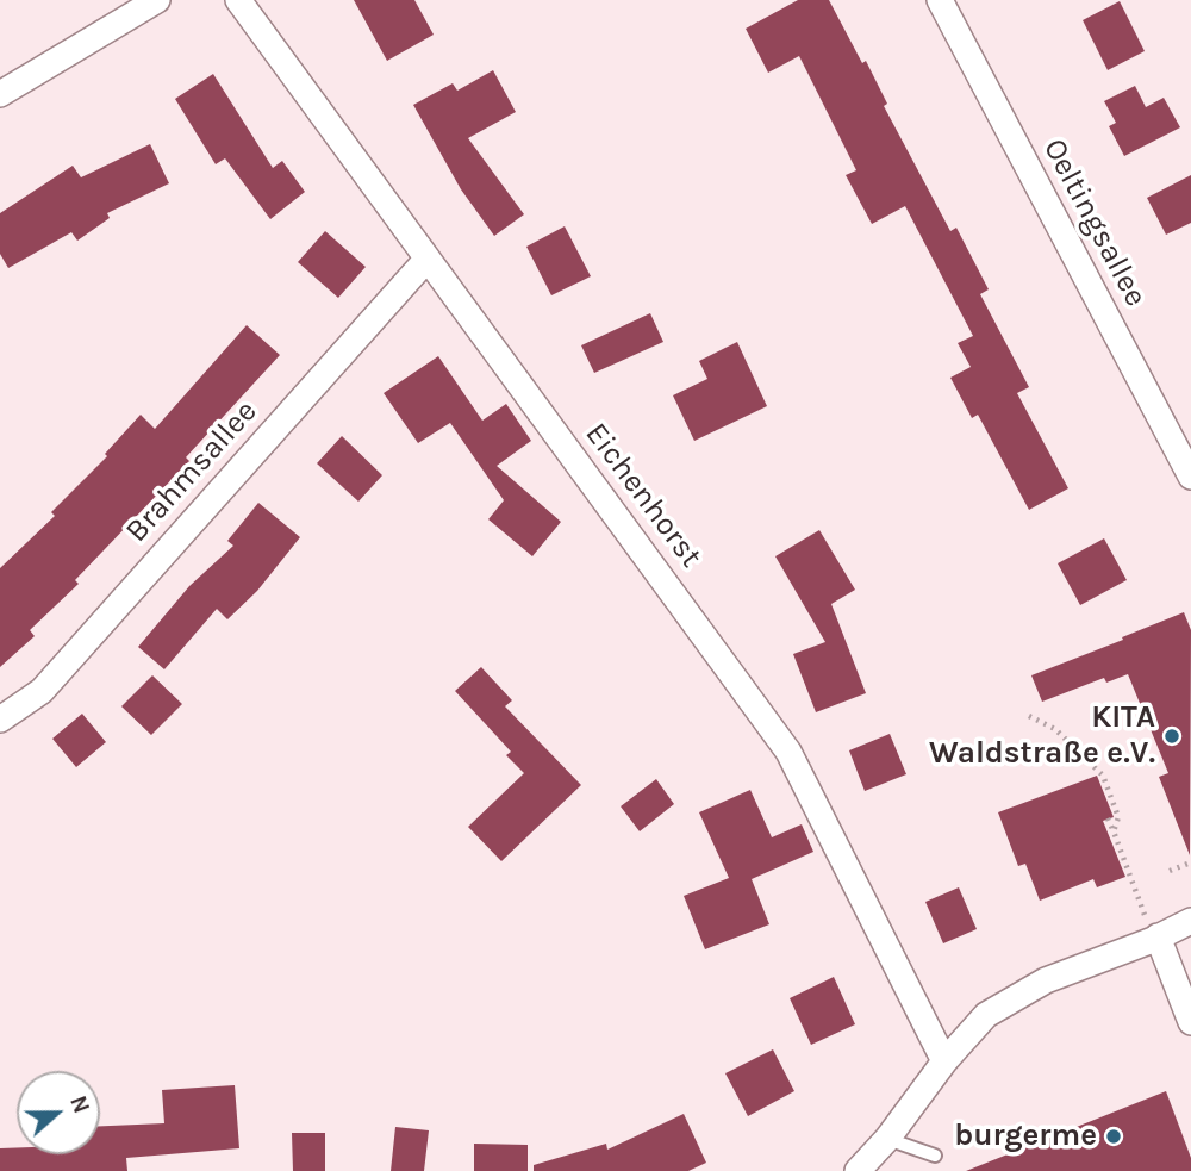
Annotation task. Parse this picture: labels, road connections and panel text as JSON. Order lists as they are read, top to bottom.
{
  "streets": {
    "street": ["Oeltingsallee", "Brahmsallee", "Eichenhorst"]
  },
  "crossings": [
    ["Brahmsallee", "Eichenhorst"]
  ],
  "places": ["KITA Waldstraße e.V.", "burgerme"],
  "north": "right"
}
